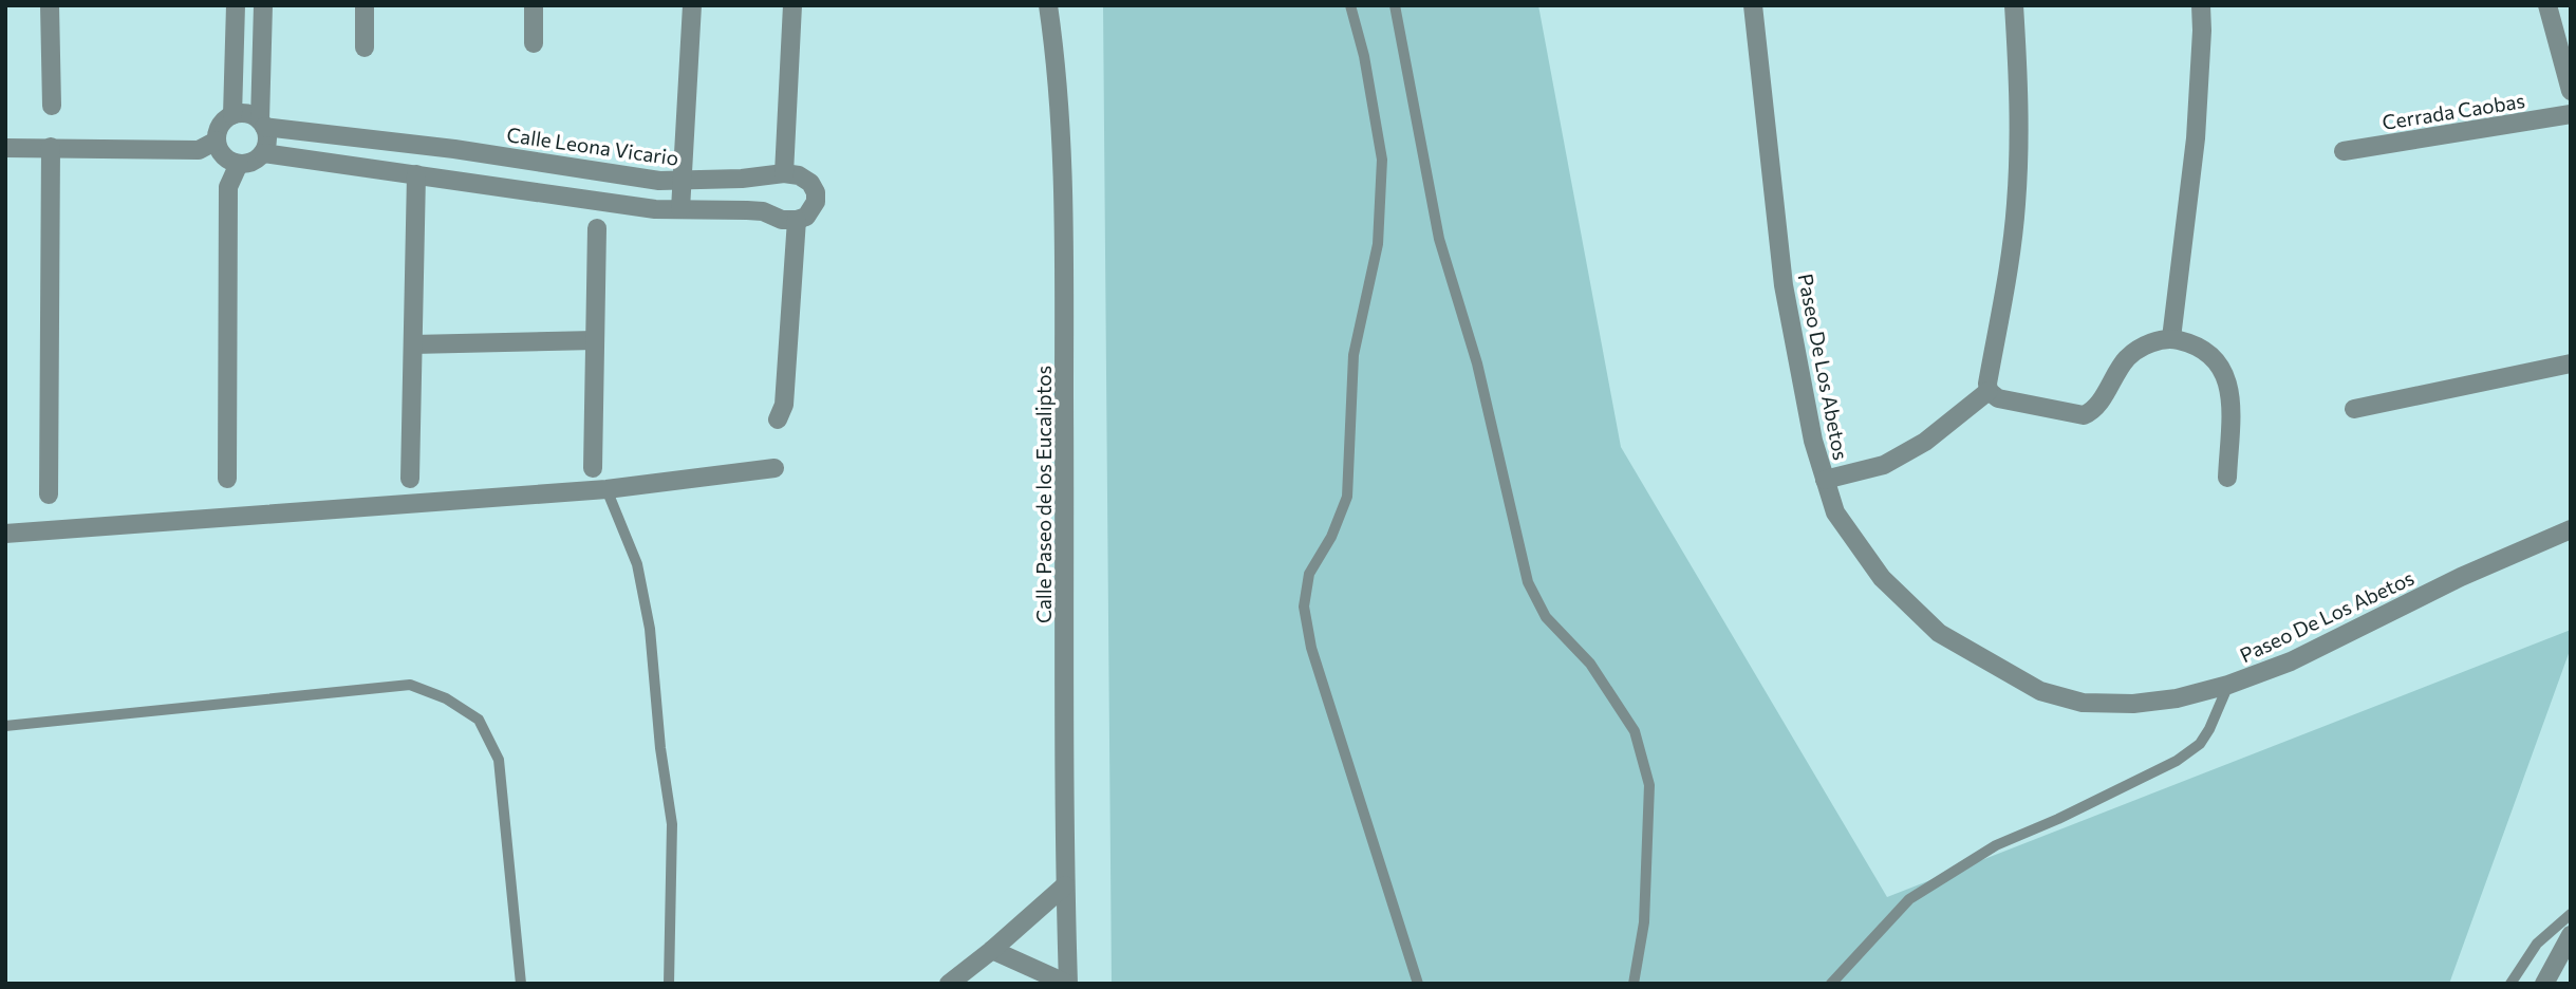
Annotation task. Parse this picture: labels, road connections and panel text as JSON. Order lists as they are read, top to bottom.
{
  "streets": {
    "street": [
      "Cerrada Caobas",
      "Calle Leona Vicario",
      "Paseo De Los Abetos",
      "Calle Paseo de los Eucaliptos"
    ]
  }
}
